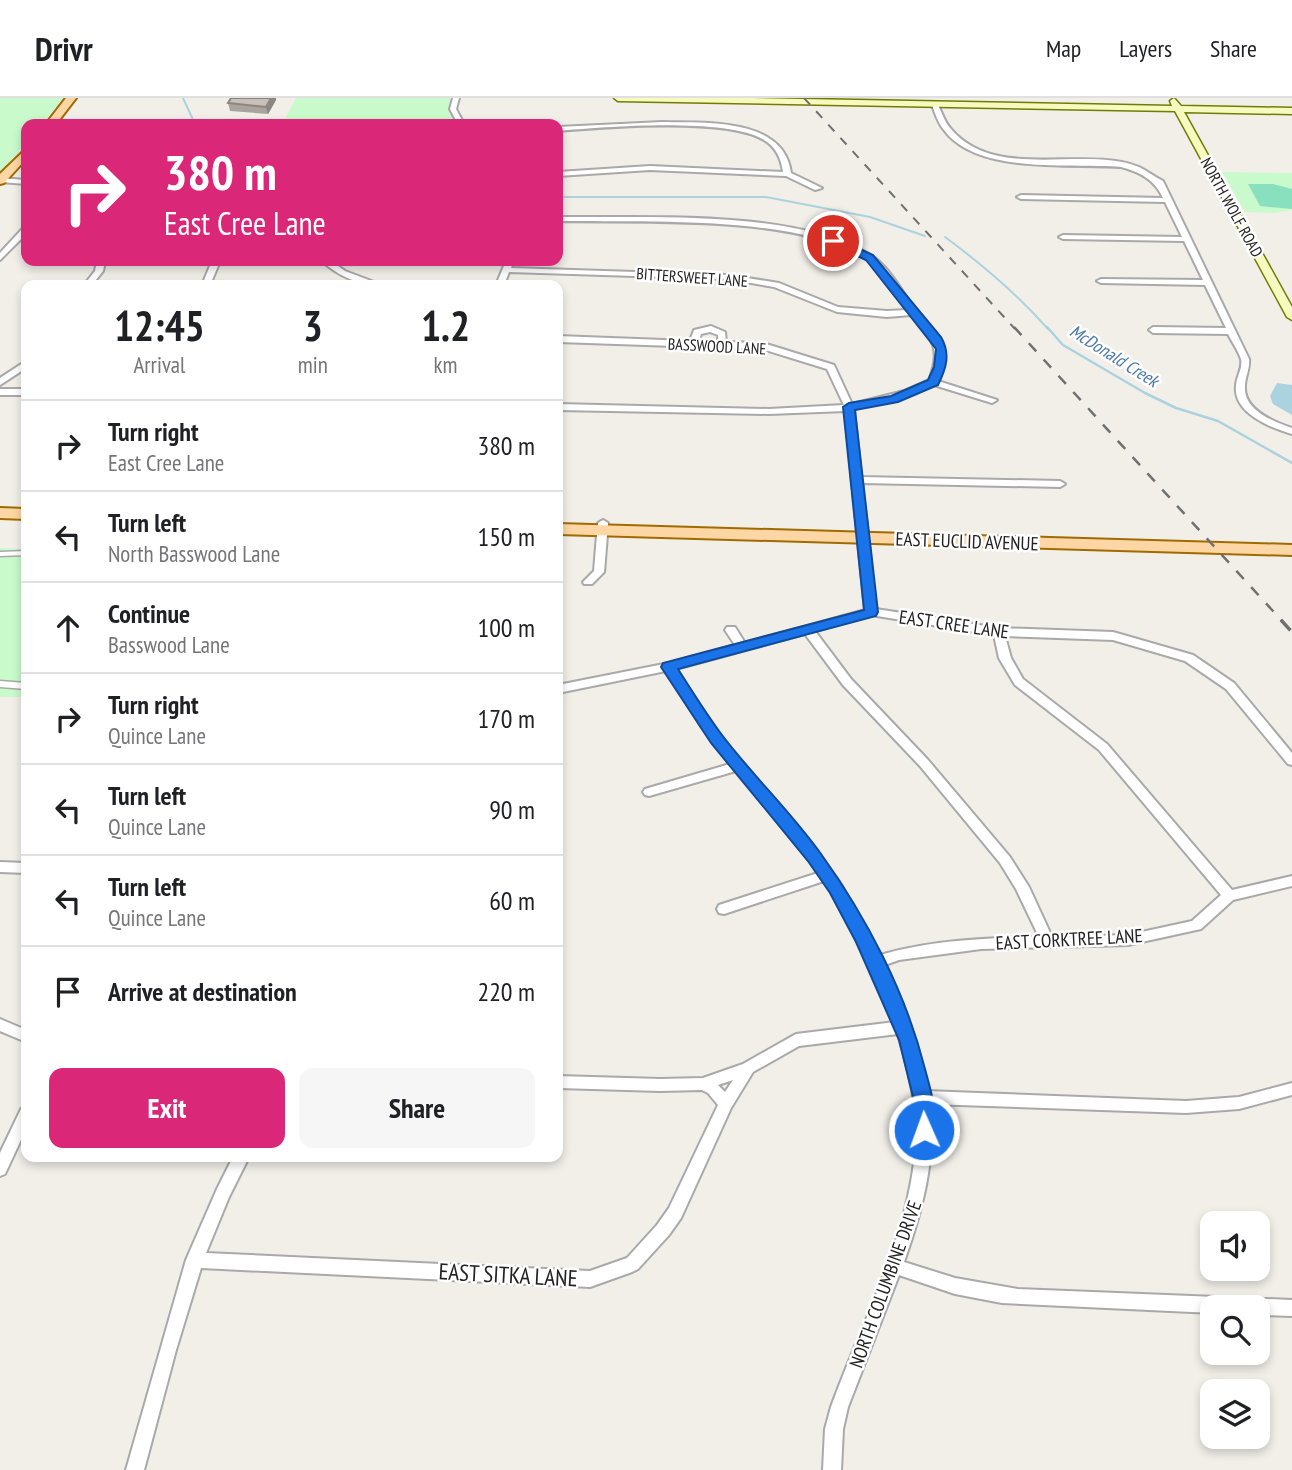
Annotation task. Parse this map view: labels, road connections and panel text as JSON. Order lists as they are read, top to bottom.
{
  "streets": {
    "main road": ["NORTH WOLF ROAD", "EAST EUCLID AVENUE"],
    "street": [
      "BITTERSWEET LANE",
      "BASSWOOD LANE",
      "EAST CREE LANE",
      "EAST CORKTREE LANE",
      "EAST SITKA LANE",
      "NORTH COLUMBINE DRIVE"
    ]
  },
  "crossings": [
    ["BASSWOOD LANE", "EAST EUCLID AVENUE"],
    ["BASSWOOD LANE", "EAST CREE LANE"],
    ["EAST CREE LANE", "NORTH COLUMBINE DRIVE"],
    ["EAST CORKTREE LANE", "NORTH COLUMBINE DRIVE"]
  ],
  "water": ["McDonald Creek"],
  "page": {
    "header": "Drivr",
    "nav": ["Map", "Layers", "Share"],
    "turn": ["380 m", "East Cree Lane"],
    "eta": [
      "12:45",
      "Arrival",
      "3",
      "min",
      "1.2",
      "km"
    ],
    "list": [
      {
        "name": "Turn right",
        "note": "East Cree Lane",
        "value": "380 m"
      },
      {
        "name": "Turn left",
        "note": "North Basswood Lane",
        "value": "150 m"
      },
      {
        "name": "Continue",
        "note": "Basswood Lane",
        "value": "100 m"
      },
      {
        "name": "Turn right",
        "note": "Quince Lane",
        "value": "170 m"
      },
      {
        "name": "Turn left",
        "note": "Quince Lane",
        "value": "90 m"
      },
      {
        "name": "Turn left",
        "note": "Quince Lane",
        "value": "60 m"
      },
      {
        "name": "Arrive at destination",
        "value": "220 m"
      }
    ],
    "buttons": ["Exit", "Share"]
  }
}
